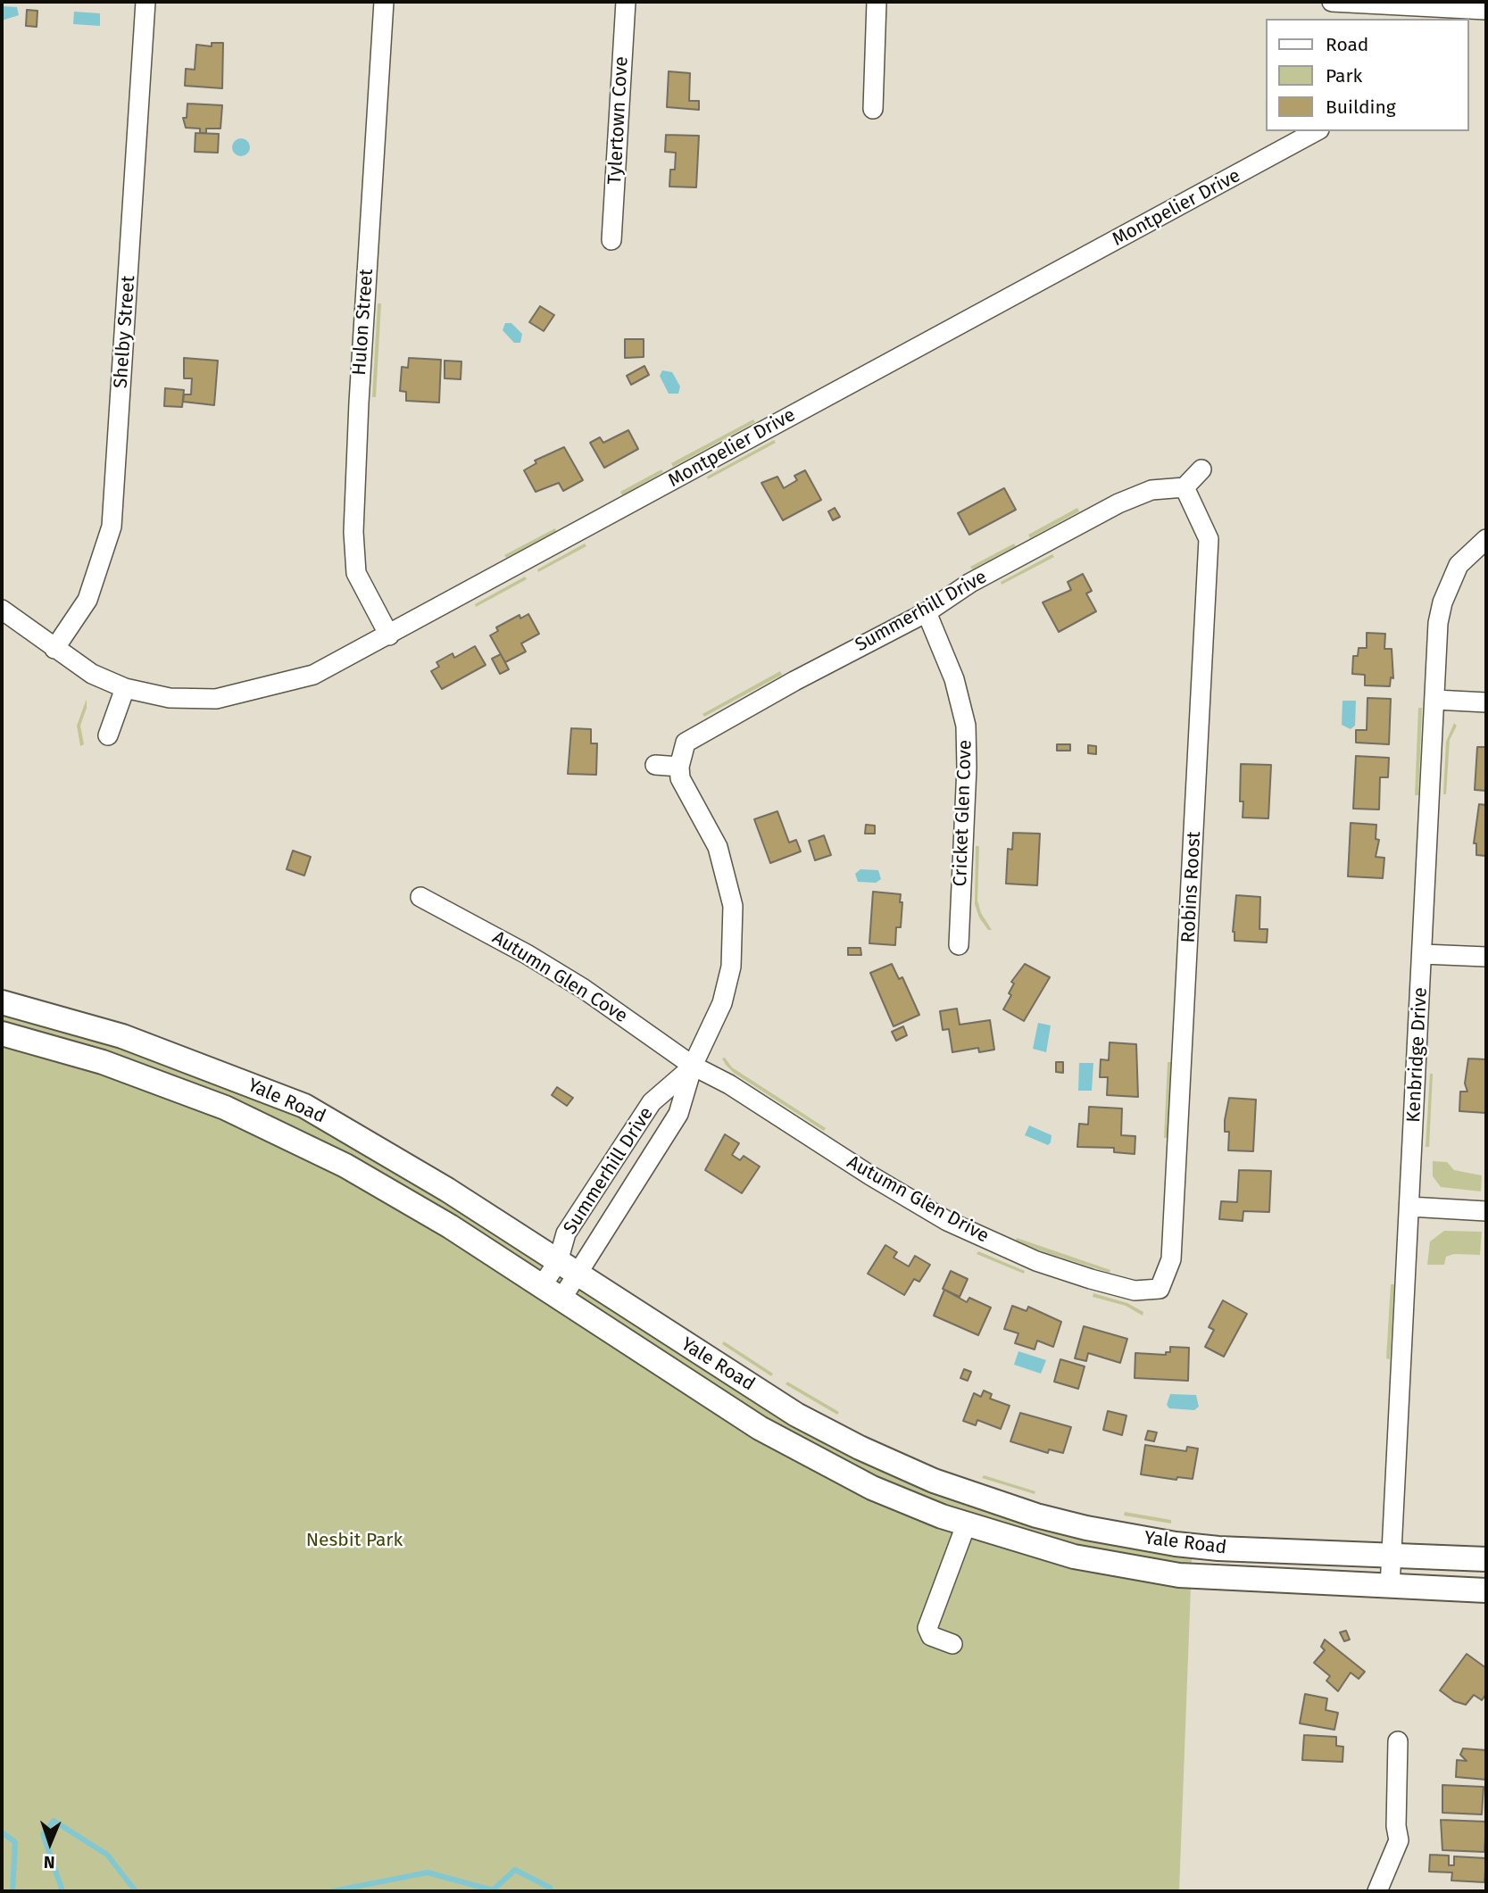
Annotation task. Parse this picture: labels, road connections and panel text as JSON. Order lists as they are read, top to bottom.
{
  "streets": {
    "main road": ["Yale Road"],
    "street": [
      "Tylertown Cove",
      "Montpelier Drive",
      "Hulon Street",
      "Shelby Street",
      "Summerhill Drive",
      "Cricket Glen Cove",
      "Robins Roost",
      "Autumn Glen Cove",
      "Kenbridge Drive",
      "Autumn Glen Drive"
    ]
  },
  "crossings": [
    ["Montpelier Drive", "Hulon Street"],
    ["Montpelier Drive", "Shelby Street"],
    ["Summerhill Drive", "Cricket Glen Cove"],
    ["Summerhill Drive", "Robins Roost"],
    ["Summerhill Drive", "Autumn Glen Cove"],
    ["Summerhill Drive", "Yale Road"],
    ["Summerhill Drive", "Autumn Glen Drive"],
    ["Robins Roost", "Autumn Glen Drive"],
    ["Autumn Glen Cove", "Autumn Glen Drive"],
    ["Kenbridge Drive", "Yale Road"]
  ],
  "parks": ["Nesbit Park"],
  "legend": ["Road", "Park", "Building"],
  "north": "bottom"
}
